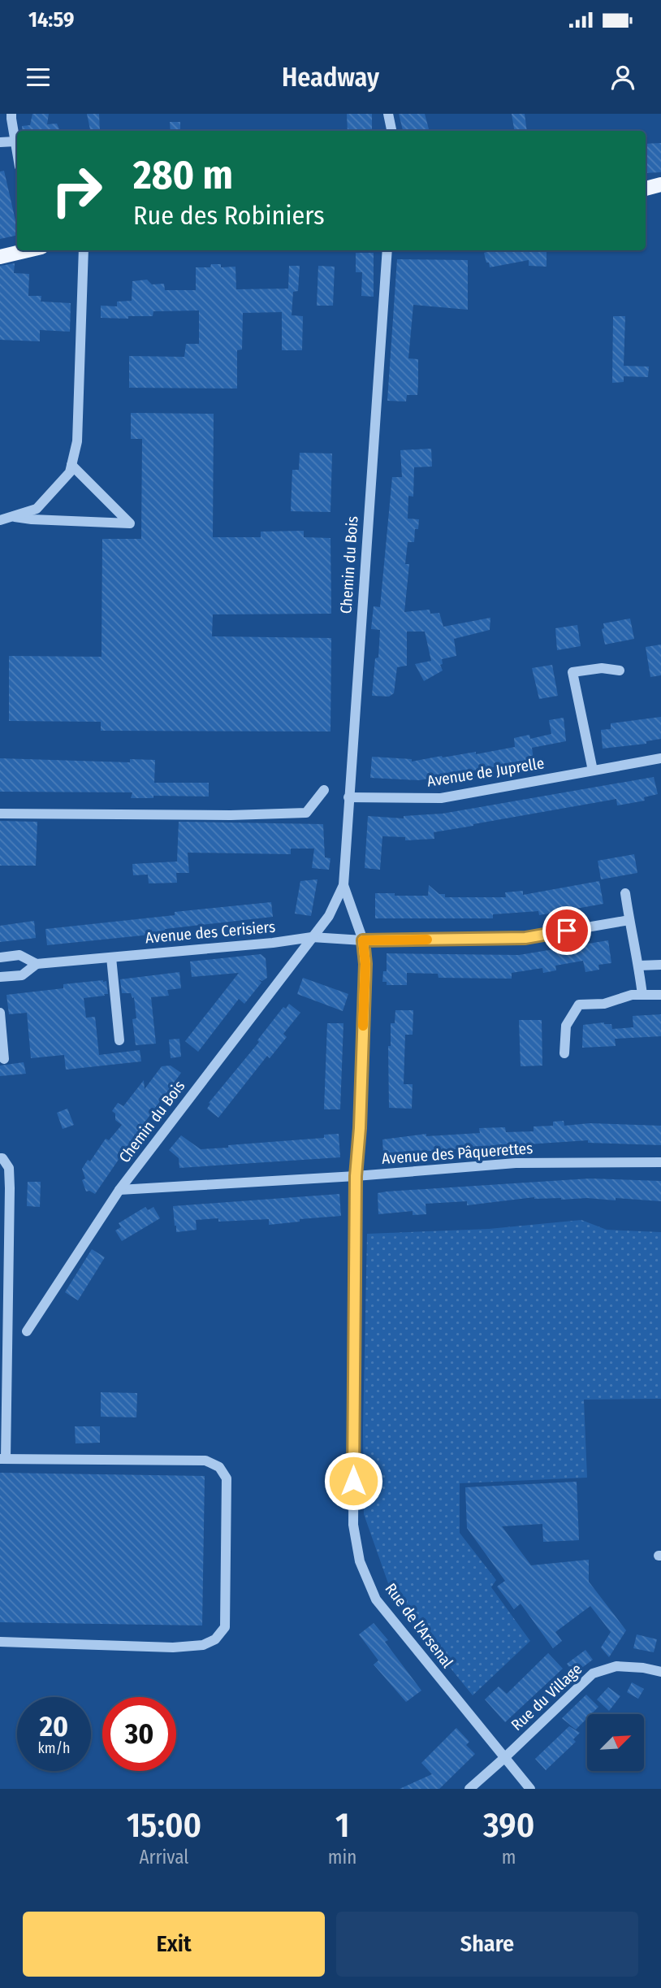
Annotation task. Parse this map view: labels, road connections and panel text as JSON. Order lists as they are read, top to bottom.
{
  "streets": {
    "street": [
      "Chemin du Bois",
      "Avenue de Juprelle",
      "Avenue des Cerisiers",
      "Avenue des Pâquerettes",
      "Rue de l'Arsenal",
      "Rue du Village"
    ]
  },
  "crossings": [
    ["Chemin du Bois", "Avenue de Juprelle"],
    ["Chemin du Bois", "Avenue des Cerisiers"],
    ["Chemin du Bois", "Avenue des Pâquerettes"],
    ["Chemin du Bois", "Rue de l'Arsenal"],
    ["Avenue des Pâquerettes", "Rue de l'Arsenal"],
    ["Rue de l'Arsenal", "Rue du Village"]
  ],
  "north": "top right",
  "page": {
    "status": "14:59",
    "header": "Headway",
    "turn": ["280 m", "Rue des Robiniers"],
    "speed": "20 km/h",
    "limit": "30",
    "eta": [
      "15:00",
      "Arrival",
      "1",
      "min",
      "390",
      "m"
    ],
    "buttons": ["Exit", "Share"]
  }
}
